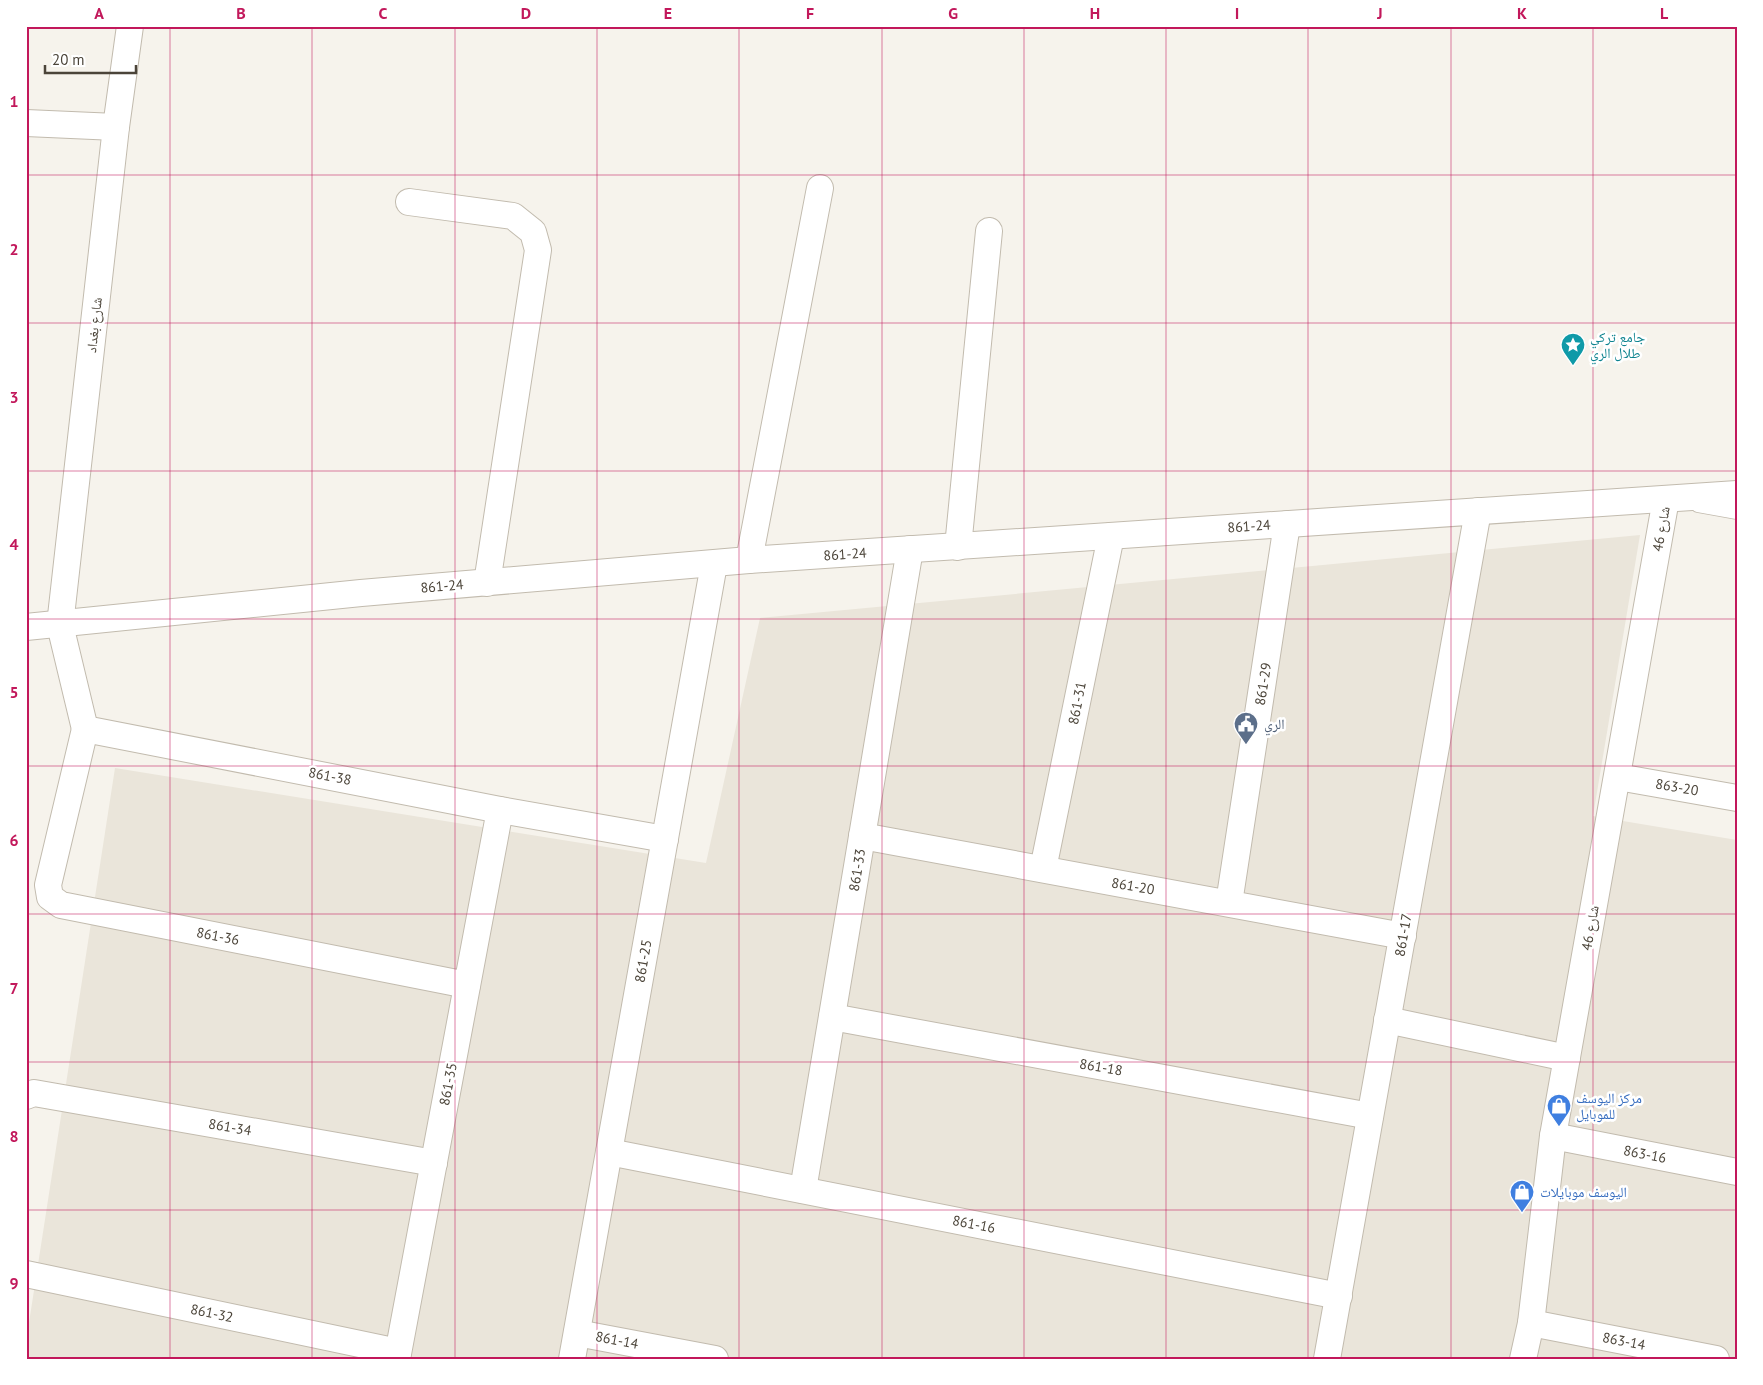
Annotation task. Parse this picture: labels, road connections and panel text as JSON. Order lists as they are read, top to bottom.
{
  "streets": {
    "street": [
      "شارع بغداد",
      "861-24",
      "شارع 46",
      "861-29",
      "861-31",
      "861-38",
      "863-20",
      "861-33",
      "861-20",
      "861-17",
      "861-36",
      "861-25",
      "861-18",
      "861-35",
      "861-34",
      "863-16",
      "861-16",
      "861-32",
      "861-14",
      "863-14"
    ]
  },
  "crossings": [
    ["شارع بغداد", "861-24"],
    ["شارع بغداد", "861-38"],
    ["شارع بغداد", "861-36"],
    ["861-24", "شارع 46"],
    ["861-24", "861-29"],
    ["861-24", "861-31"],
    ["861-24", "861-33"],
    ["861-24", "861-17"],
    ["861-24", "861-25"],
    ["شارع 46", "863-20"],
    ["شارع 46", "863-16"],
    ["شارع 46", "863-14"],
    ["861-29", "861-20"],
    ["861-31", "861-20"],
    ["861-38", "861-36"],
    ["861-38", "861-25"],
    ["861-38", "861-35"],
    ["861-33", "861-20"],
    ["861-33", "861-18"],
    ["861-33", "861-16"],
    ["861-20", "861-17"],
    ["861-17", "861-18"],
    ["861-17", "861-16"],
    ["861-36", "861-35"],
    ["861-25", "861-16"],
    ["861-25", "861-14"],
    ["861-35", "861-34"],
    ["861-35", "861-32"]
  ],
  "places": {
    "place": ["جامع تركي طلال الري"],
    "public building": ["الري"],
    "shop": ["مركز اليوسف للموبايل", "اليوسف موبايلات"]
  },
  "scale_bar": "20 m",
  "grid": {
    "columns": [
      "A",
      "B",
      "C",
      "D",
      "E",
      "F",
      "G",
      "H",
      "I",
      "J",
      "K",
      "L"
    ],
    "rows": [
      "1",
      "2",
      "3",
      "4",
      "5",
      "6",
      "7",
      "8",
      "9"
    ]
  }
}
